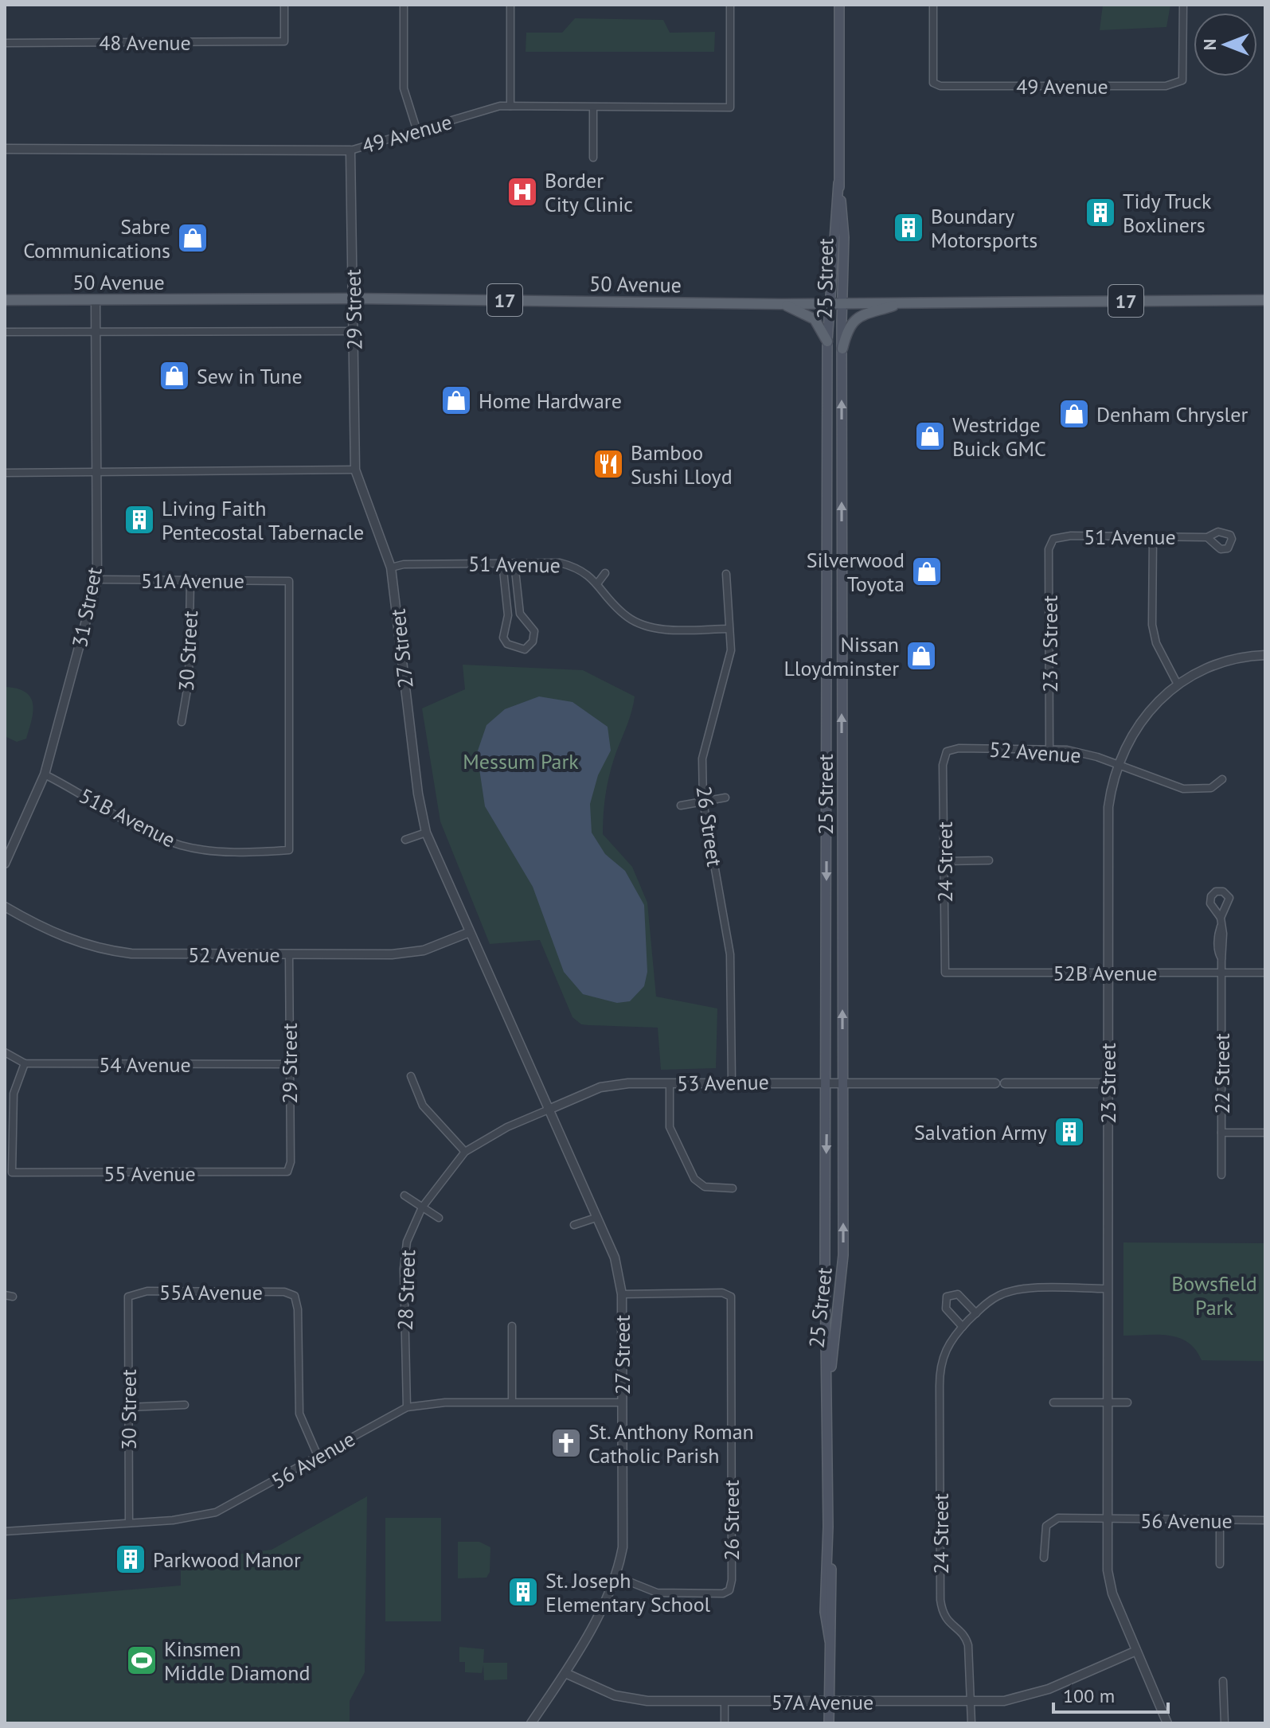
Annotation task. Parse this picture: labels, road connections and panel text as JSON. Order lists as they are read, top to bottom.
{
  "streets": {
    "main road": ["25 Street", "50 Avenue", "17"],
    "street": [
      "48 Avenue",
      "49 Avenue",
      "29 Street",
      "51 Avenue",
      "51A Avenue",
      "31 Street",
      "23 A Street",
      "27 Street",
      "30 Street",
      "52 Avenue",
      "51B Avenue",
      "26 Street",
      "24 Street",
      "52B Avenue",
      "54 Avenue",
      "22 Street",
      "53 Avenue",
      "23 Street",
      "55 Avenue",
      "28 Street",
      "55A Avenue",
      "56 Avenue",
      "57A Avenue"
    ]
  },
  "crossings": [
    ["49 Avenue", "29 Street"],
    ["25 Street", "50 Avenue"],
    ["25 Street", "53 Avenue"],
    ["25 Street", "57A Avenue"],
    ["50 Avenue", "29 Street"],
    ["50 Avenue", "31 Street"],
    ["29 Street", "27 Street"],
    ["29 Street", "52 Avenue"],
    ["29 Street", "54 Avenue"],
    ["29 Street", "55 Avenue"],
    ["51 Avenue", "23 A Street"],
    ["51 Avenue", "27 Street"],
    ["51 Avenue", "26 Street"],
    ["51A Avenue", "31 Street"],
    ["51A Avenue", "30 Street"],
    ["51A Avenue", "51B Avenue"],
    ["31 Street", "51B Avenue"],
    ["23 A Street", "52 Avenue"],
    ["27 Street", "52 Avenue"],
    ["27 Street", "26 Street"],
    ["27 Street", "53 Avenue"],
    ["27 Street", "56 Avenue"],
    ["27 Street", "57A Avenue"],
    ["30 Street", "55A Avenue"],
    ["30 Street", "56 Avenue"],
    ["52 Avenue", "24 Street"],
    ["52 Avenue", "23 Street"],
    ["26 Street", "53 Avenue"],
    ["24 Street", "52B Avenue"],
    ["24 Street", "57A Avenue"],
    ["52B Avenue", "22 Street"],
    ["52B Avenue", "23 Street"],
    ["54 Avenue", "55 Avenue"],
    ["53 Avenue", "23 Street"],
    ["53 Avenue", "28 Street"],
    ["23 Street", "56 Avenue"],
    ["23 Street", "57A Avenue"],
    ["28 Street", "56 Avenue"],
    ["55A Avenue", "56 Avenue"]
  ],
  "parks": ["Messum Park", "Bowsfield Park"],
  "places": {
    "hospital": ["Border City Clinic"],
    "building": [
      "Tidy Truck Boxliners",
      "Boundary Motorsports",
      "Living Faith Pentecostal Tabernacle",
      "Salvation Army",
      "Parkwood Manor",
      "St. Joseph Elementary School"
    ],
    "shop": [
      "Sabre Communications",
      "Sew in Tune",
      "Home Hardware",
      "Denham Chrysler",
      "Westridge Buick GMC",
      "Silverwood Toyota",
      "Nissan Lloydminster"
    ],
    "restaurant": ["Bamboo Sushi Lloyd"],
    "church": ["St. Anthony Roman Catholic Parish"],
    "sports": ["Kinsmen Middle Diamond"]
  },
  "scale_bar": "100 m",
  "north": "left"
}
